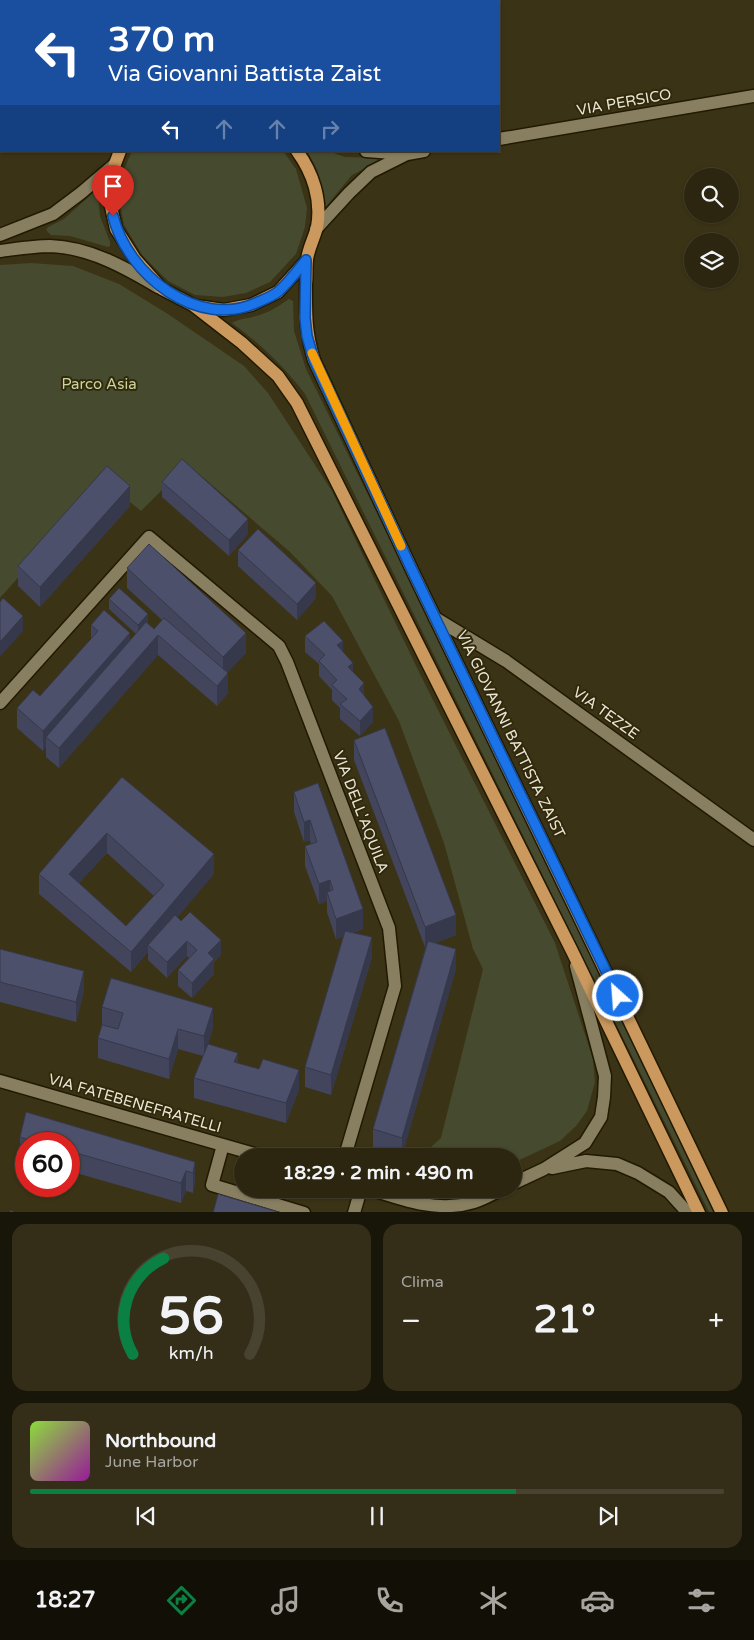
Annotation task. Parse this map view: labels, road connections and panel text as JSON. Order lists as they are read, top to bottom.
{
  "streets": {
    "main road": ["VIA GIOVANNI BATTISTA ZAIST"],
    "street": [
      "VIA PERSICO",
      "VIA TEZZE",
      "VIA DELL'AQUILA",
      "VIA FATEBENEFRATELLI"
    ]
  },
  "crossings": [
    ["VIA TEZZE", "VIA GIOVANNI BATTISTA ZAIST"]
  ],
  "parks": ["Parco Asia"],
  "page": {
    "turn": ["370 m", "Via Giovanni Battista Zaist"],
    "limit": "60",
    "trip": "18:29 · 2 min · 490 m",
    "tile": "Clima",
    "heat": ["−", "21°", "+"],
    "song": ["Northbound", "June Harbor"],
    "tabs": "18:27",
    "gauge": ["56", "km/h"]
  }
}
